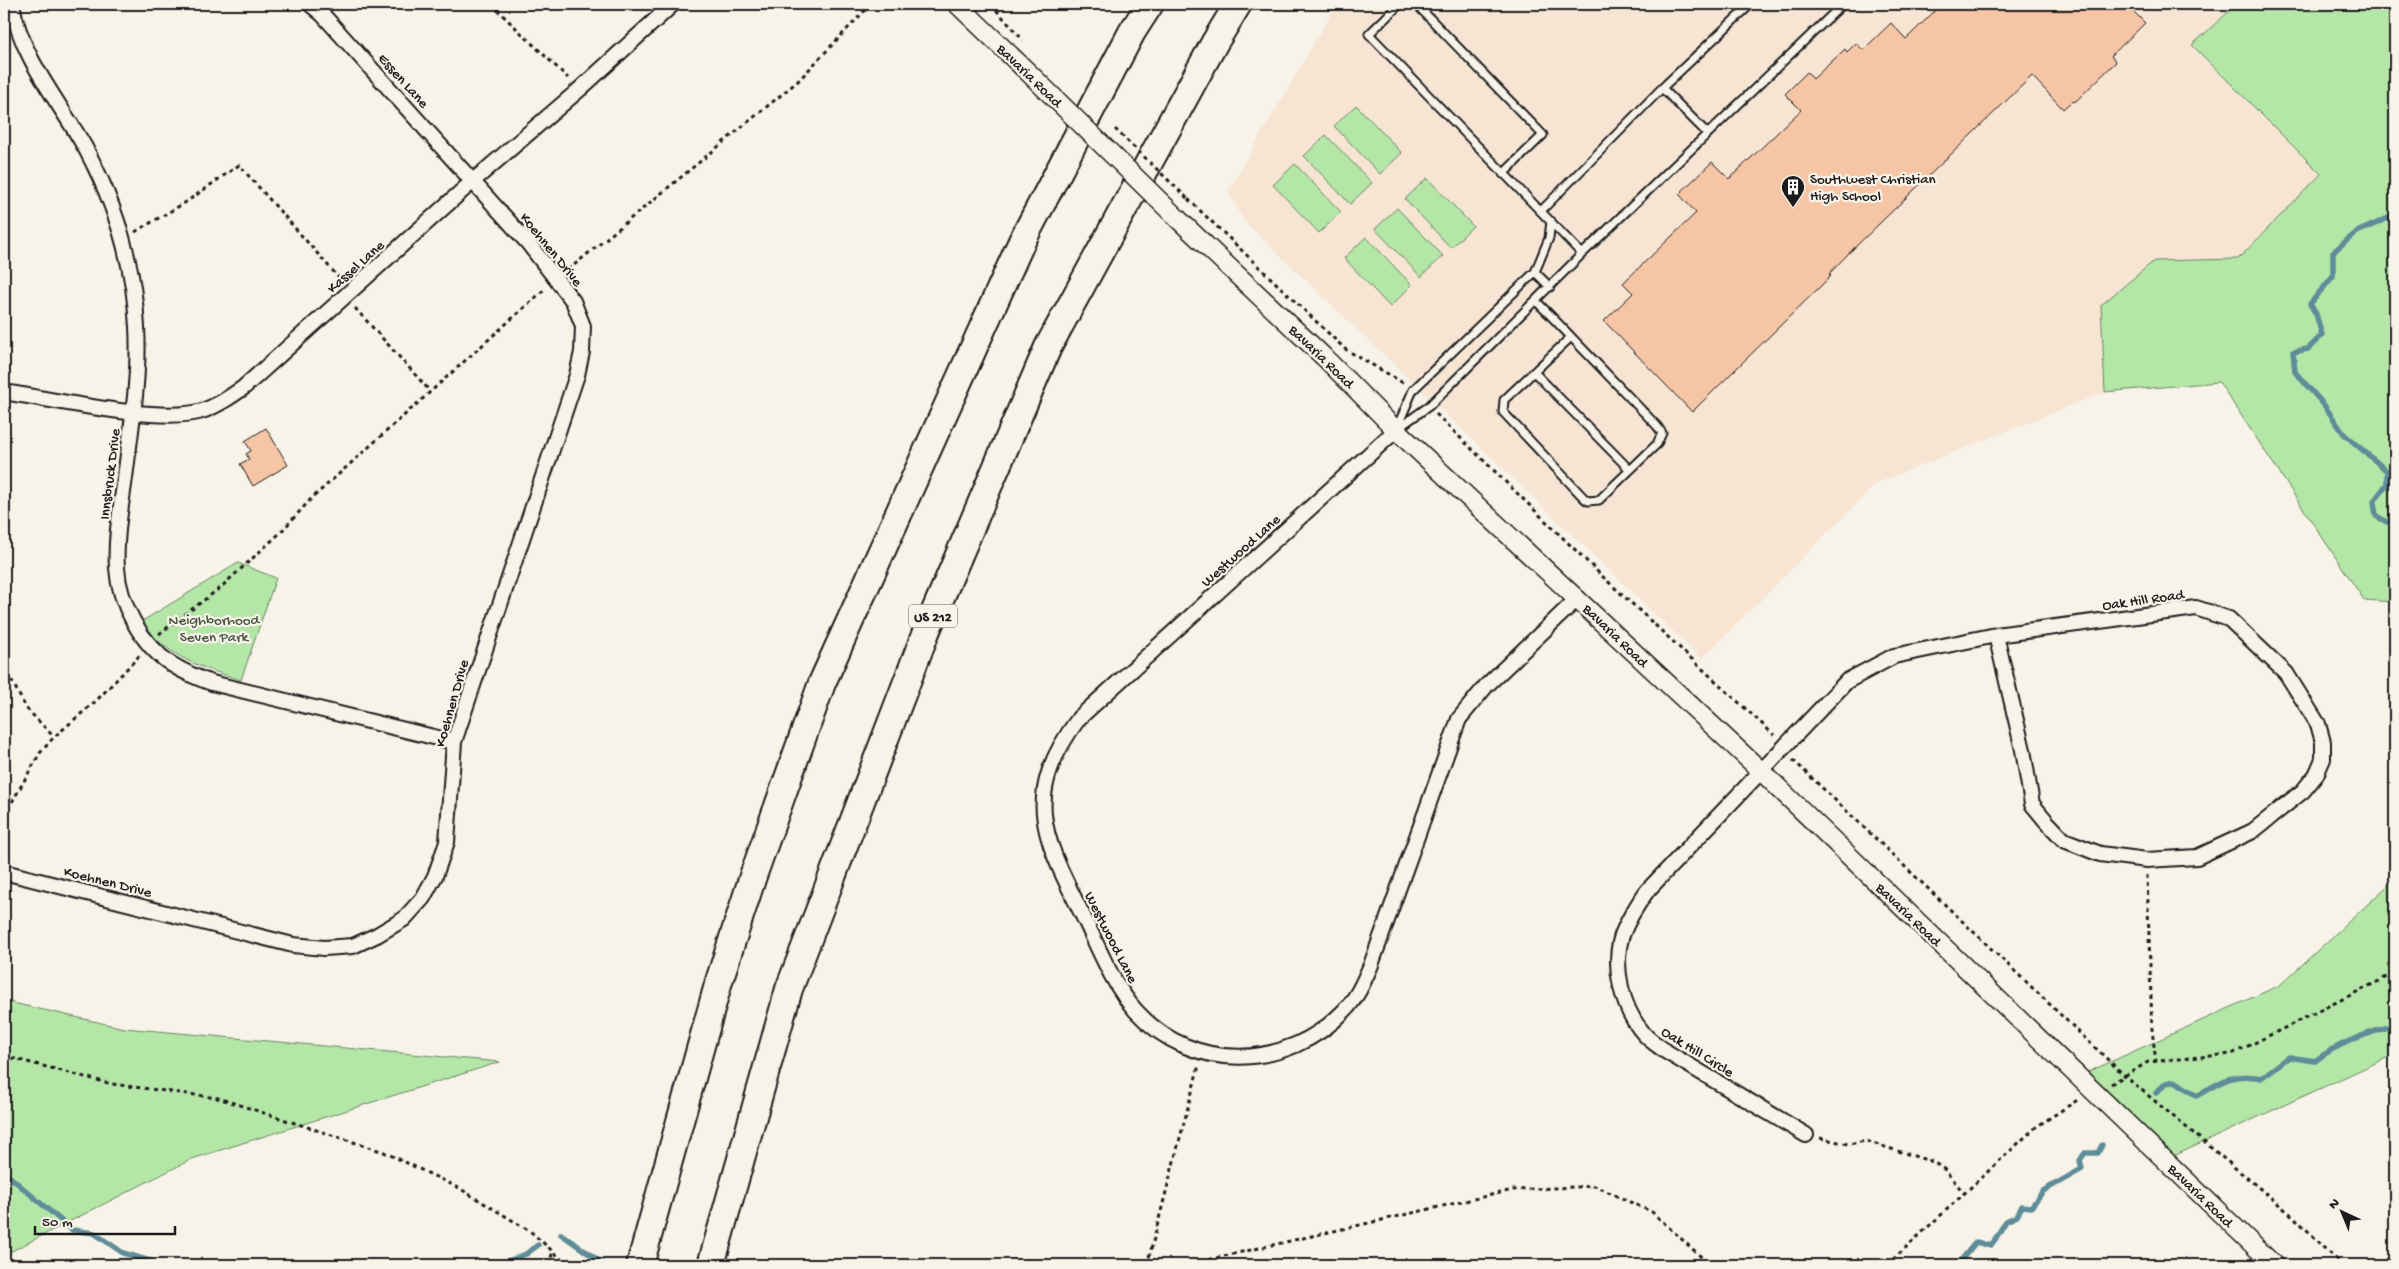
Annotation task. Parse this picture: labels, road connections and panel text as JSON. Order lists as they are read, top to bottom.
{
  "streets": {
    "highway": ["US 212"],
    "street": [
      "Bavaria Road",
      "Essen Lane",
      "Koehnen Drive",
      "Kassel Lane",
      "Innsbruck Drive",
      "Westwood Lane",
      "Oak Hill Road",
      "Oak Hill Circle"
    ]
  },
  "crossings": [
    ["Bavaria Road", "Westwood Lane"],
    ["Bavaria Road", "Oak Hill Road"],
    ["Bavaria Road", "Oak Hill Circle"],
    ["Essen Lane", "Koehnen Drive"],
    ["Essen Lane", "Kassel Lane"],
    ["Koehnen Drive", "Kassel Lane"],
    ["Koehnen Drive", "Innsbruck Drive"],
    ["Kassel Lane", "Innsbruck Drive"],
    ["Oak Hill Road", "Oak Hill Circle"]
  ],
  "parks": ["Neighborhood Seven Park"],
  "places": {
    "building": ["Southwest Christian High School"]
  },
  "scale_bar": "50 m",
  "north": "top left"
}
